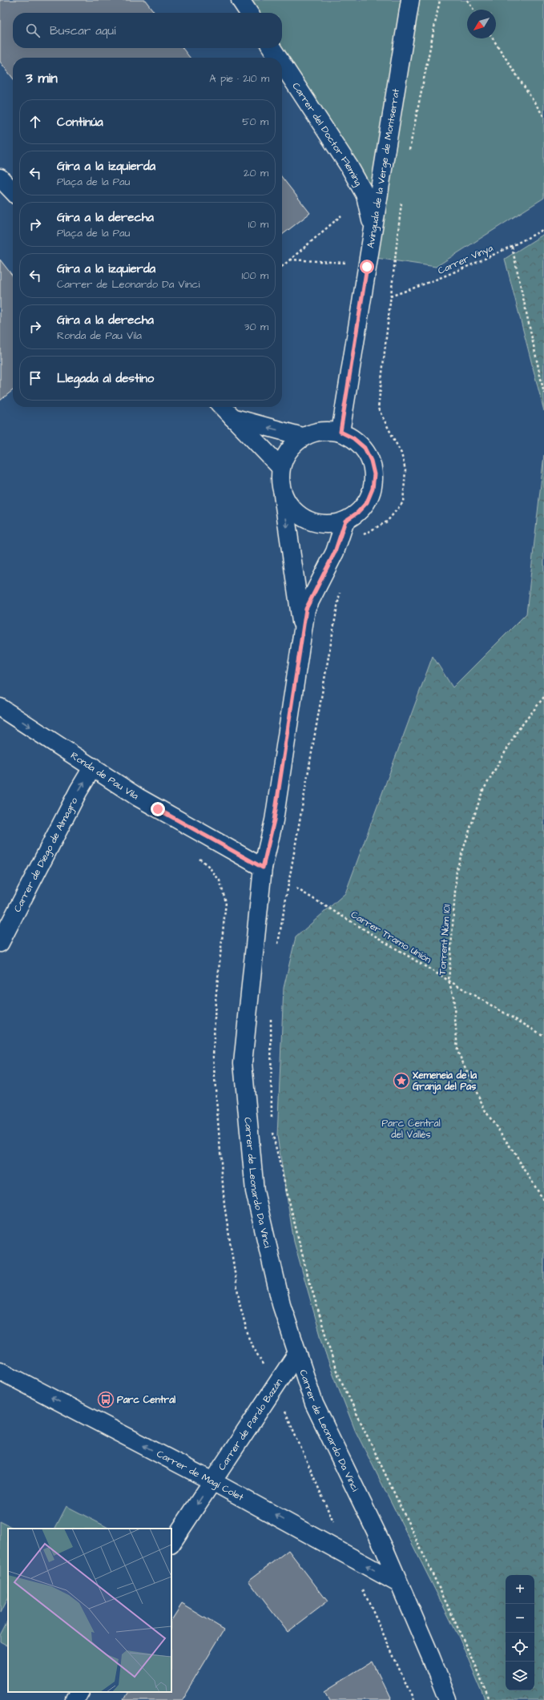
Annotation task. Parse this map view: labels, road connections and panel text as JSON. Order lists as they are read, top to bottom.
{
  "streets": {
    "street": [
      "Carrer del Doctor Fleming",
      "Avinguda de la Verge de Montserrat",
      "Ronda de Pau Vila",
      "Carrer de Diego de Almagro",
      "Carrer de Leonardo Da Vinci",
      "Carrer de Pardo Bazán",
      "Carrer de Magí Colet"
    ],
    "path": ["Carrer Vinya", "Carrer Tramo Unión", "Torrent Núm 101"]
  },
  "crossings": [
    ["Carrer del Doctor Fleming", "Avinguda de la Verge de Montserrat"],
    ["Avinguda de la Verge de Montserrat", "Carrer de Leonardo Da Vinci"],
    ["Ronda de Pau Vila", "Carrer de Diego de Almagro"],
    ["Ronda de Pau Vila", "Carrer de Leonardo Da Vinci"],
    ["Carrer Tramo Unión", "Torrent Núm 101"],
    ["Carrer de Leonardo Da Vinci", "Carrer de Pardo Bazán"],
    ["Carrer de Leonardo Da Vinci", "Carrer de Magí Colet"],
    ["Carrer de Pardo Bazán", "Carrer de Magí Colet"]
  ],
  "one_way": ["Ronda de Pau Vila", "Carrer de Diego de Almagro", "Carrer de Magí Colet"],
  "parks": ["Parc Central del Vallès"],
  "places": {
    "place": ["Xemeneia de la Granja del Pas"],
    "bus stop": ["Parc Central"]
  },
  "north": "bottom left",
  "page": {
    "search": "Buscar aquí",
    "heading": ["3 min", "A pie · 210 m"],
    "list": [
      ["Continúa", "50 m"],
      ["Gira a la izquierda", "Plaça de la Pau", "20 m"],
      ["Gira a la derecha", "Plaça de la Pau", "10 m"],
      ["Gira a la izquierda", "Carrer de Leonardo Da Vinci", "100 m"],
      ["Gira a la derecha", "Ronda de Pau Vila", "30 m"],
      "Llegada al destino"
    ],
    "map_buttons": ["+", "−"]
  }
}
